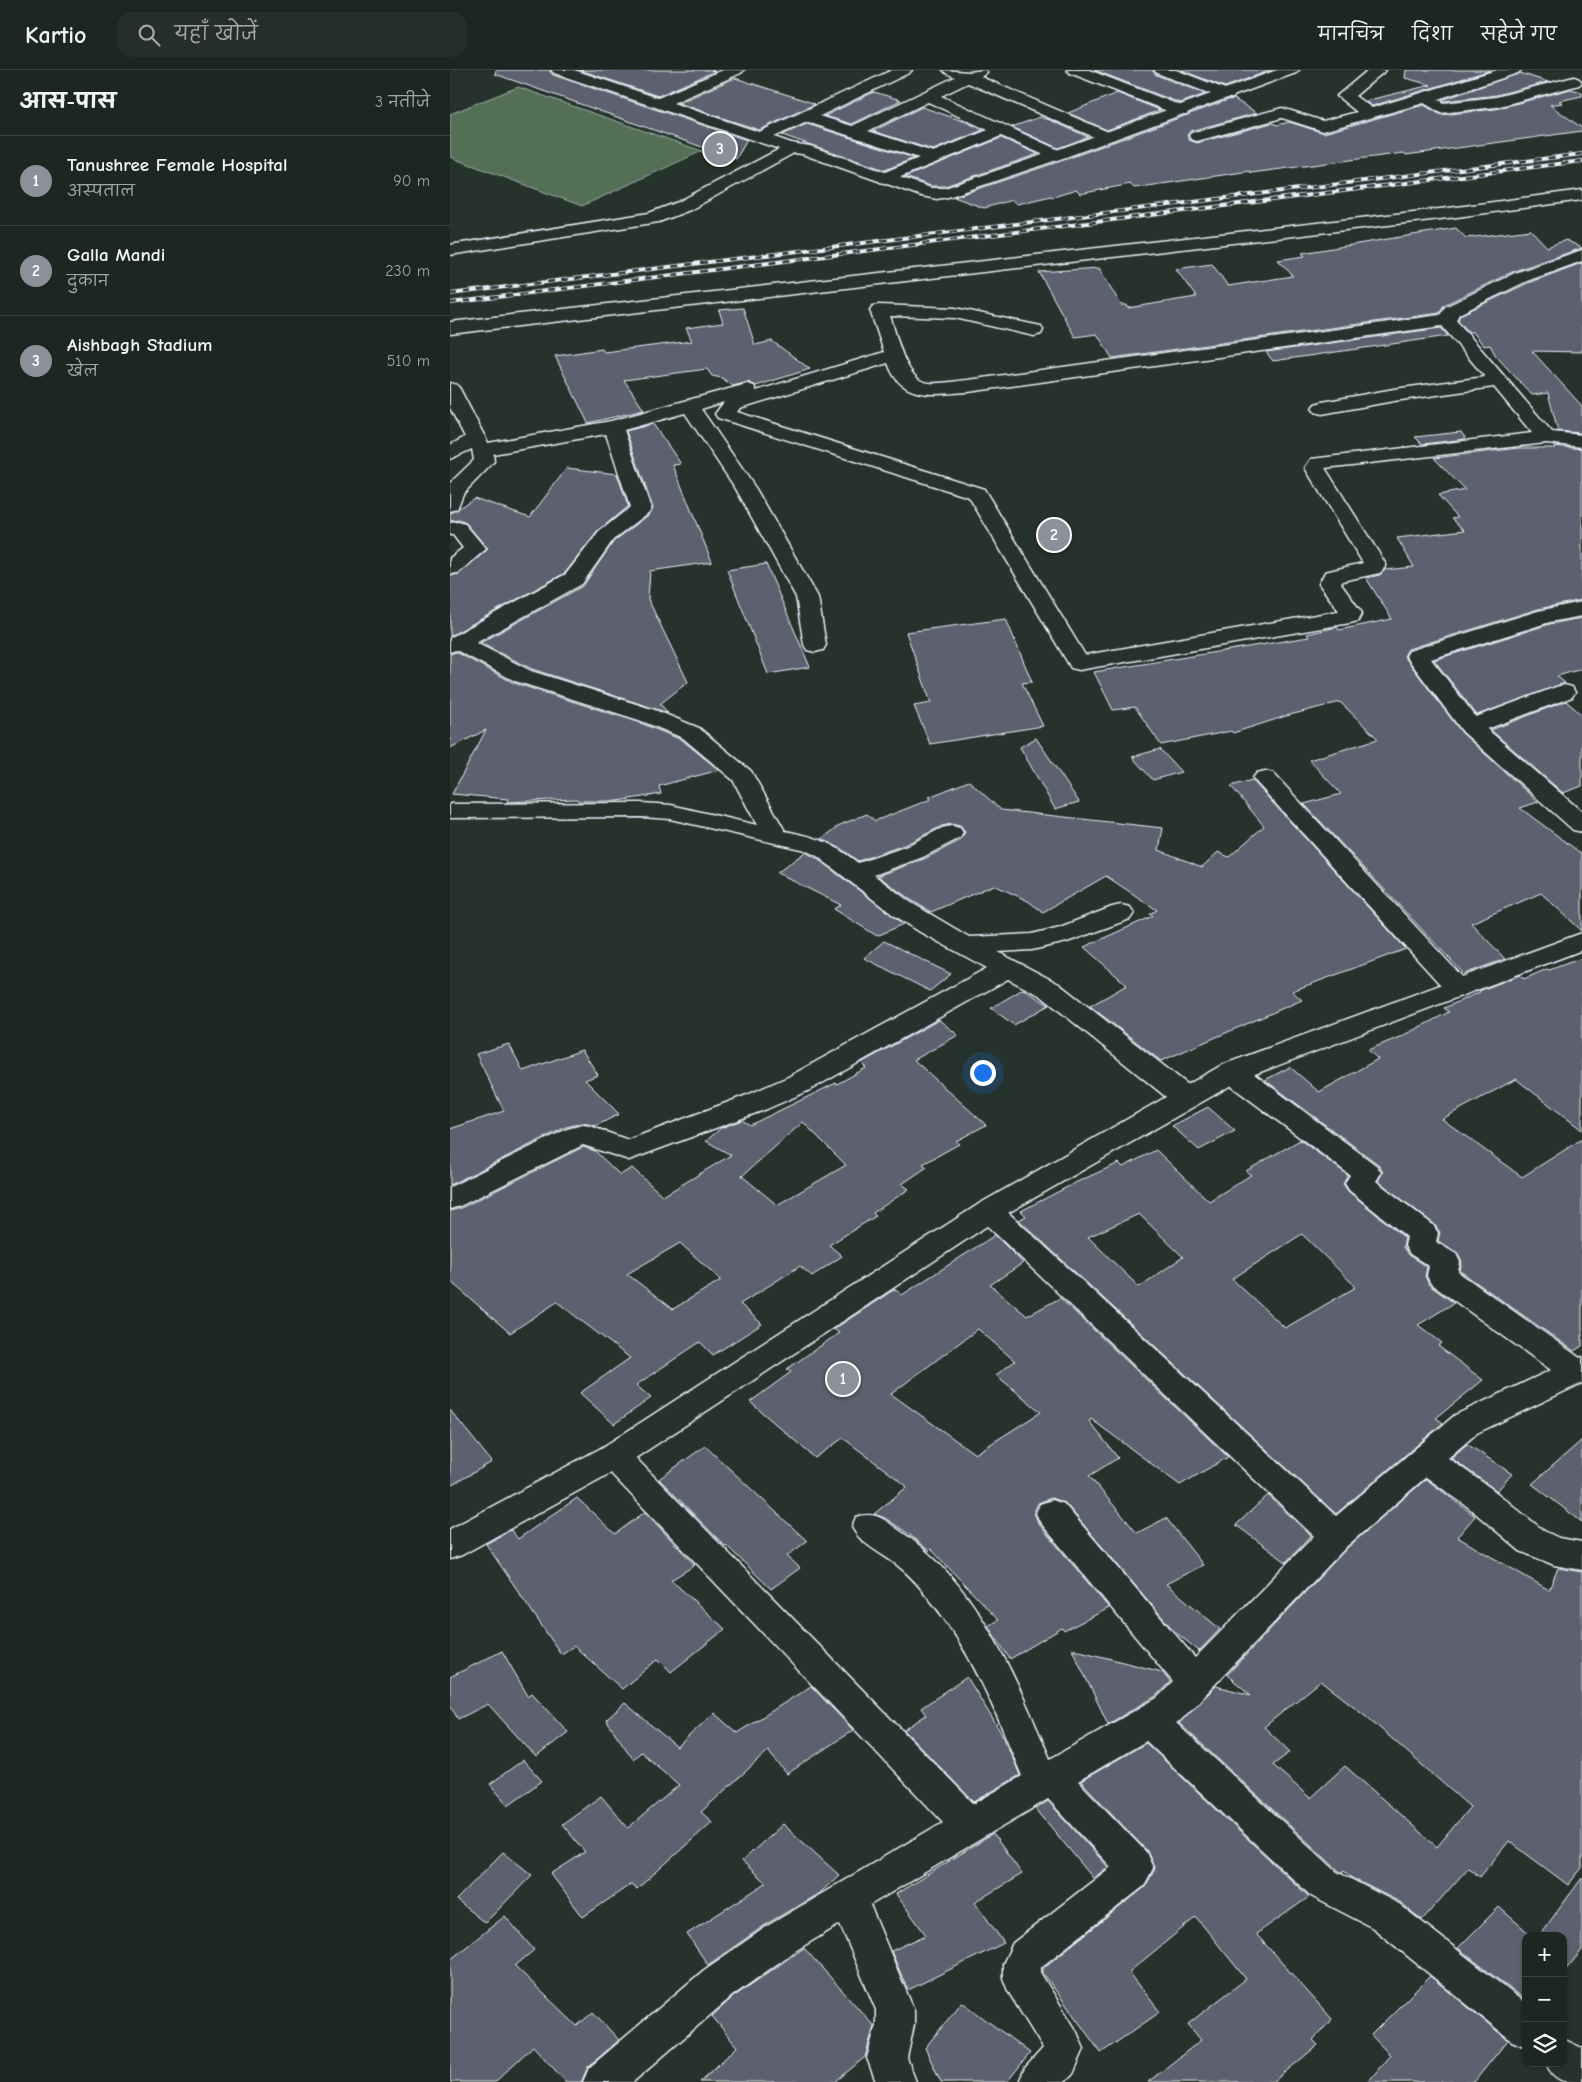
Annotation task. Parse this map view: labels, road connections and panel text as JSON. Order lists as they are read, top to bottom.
{
  "page": {
    "header": "Kartio",
    "search": "यहाँ खोजें",
    "nav": ["मानचित्र", "दिशा", "सहेजे गए"],
    "heading": ["आस-पास", "3 नतीजे"],
    "pins": ["3", "2", "1"],
    "list": [
      {
        "mark": "1",
        "name": "Tanushree Female Hospital",
        "note": "अस्पताल",
        "value": "90 m"
      },
      {
        "mark": "2",
        "name": "Galla Mandi",
        "note": "दुकान",
        "value": "230 m"
      },
      {
        "mark": "3",
        "name": "Aishbagh Stadium",
        "note": "खेल",
        "value": "510 m"
      }
    ],
    "map_buttons": ["+", "−"]
  }
}
